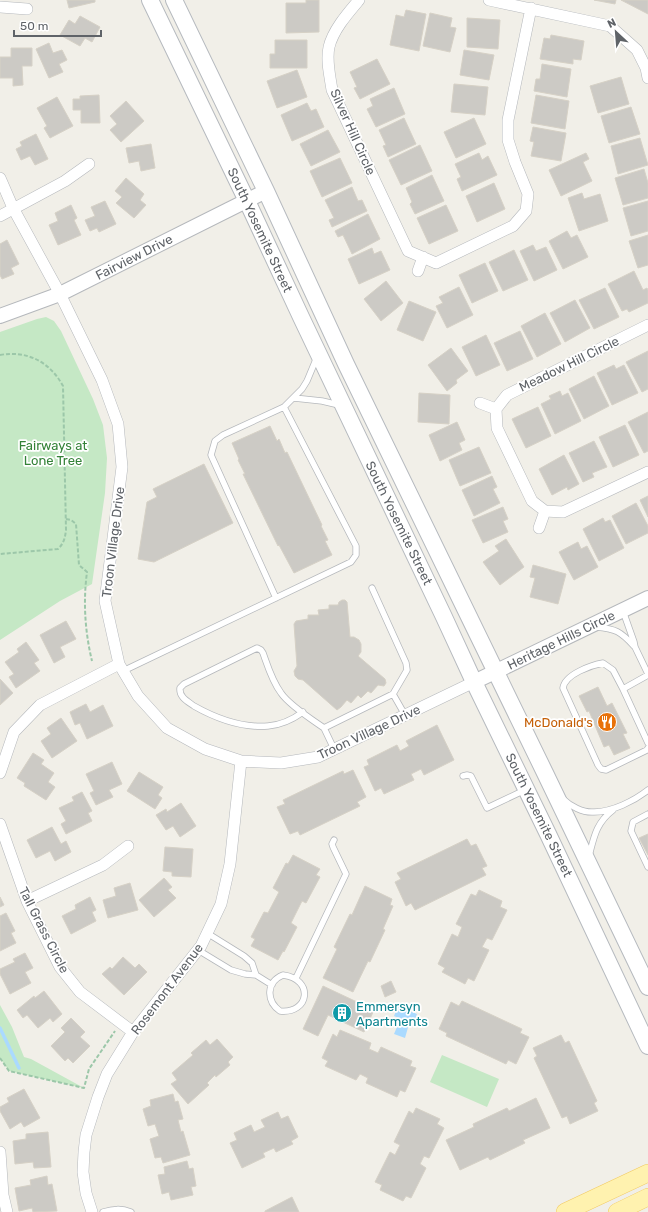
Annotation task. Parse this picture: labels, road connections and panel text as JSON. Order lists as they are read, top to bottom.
{
  "streets": {
    "main road": ["South Yosemite Street"],
    "street": [
      "Silver Hill Circle",
      "Fairview Drive",
      "Meadow Hill Circle",
      "Troon Village Drive",
      "Heritage Hills Circle",
      "Tall Grass Circle",
      "Rosemont Avenue"
    ]
  },
  "crossings": [
    ["South Yosemite Street", "Fairview Drive"],
    ["South Yosemite Street", "Troon Village Drive"],
    ["South Yosemite Street", "Heritage Hills Circle"],
    ["Fairview Drive", "Troon Village Drive"],
    ["Troon Village Drive", "Heritage Hills Circle"],
    ["Troon Village Drive", "Rosemont Avenue"],
    ["Tall Grass Circle", "Rosemont Avenue"]
  ],
  "parks": ["Fairways at Lone Tree"],
  "places": {
    "restaurant": ["McDonald's"],
    "building": ["Emmersyn Apartments"]
  },
  "scale_bar": "50 m",
  "north": "top left"
}
